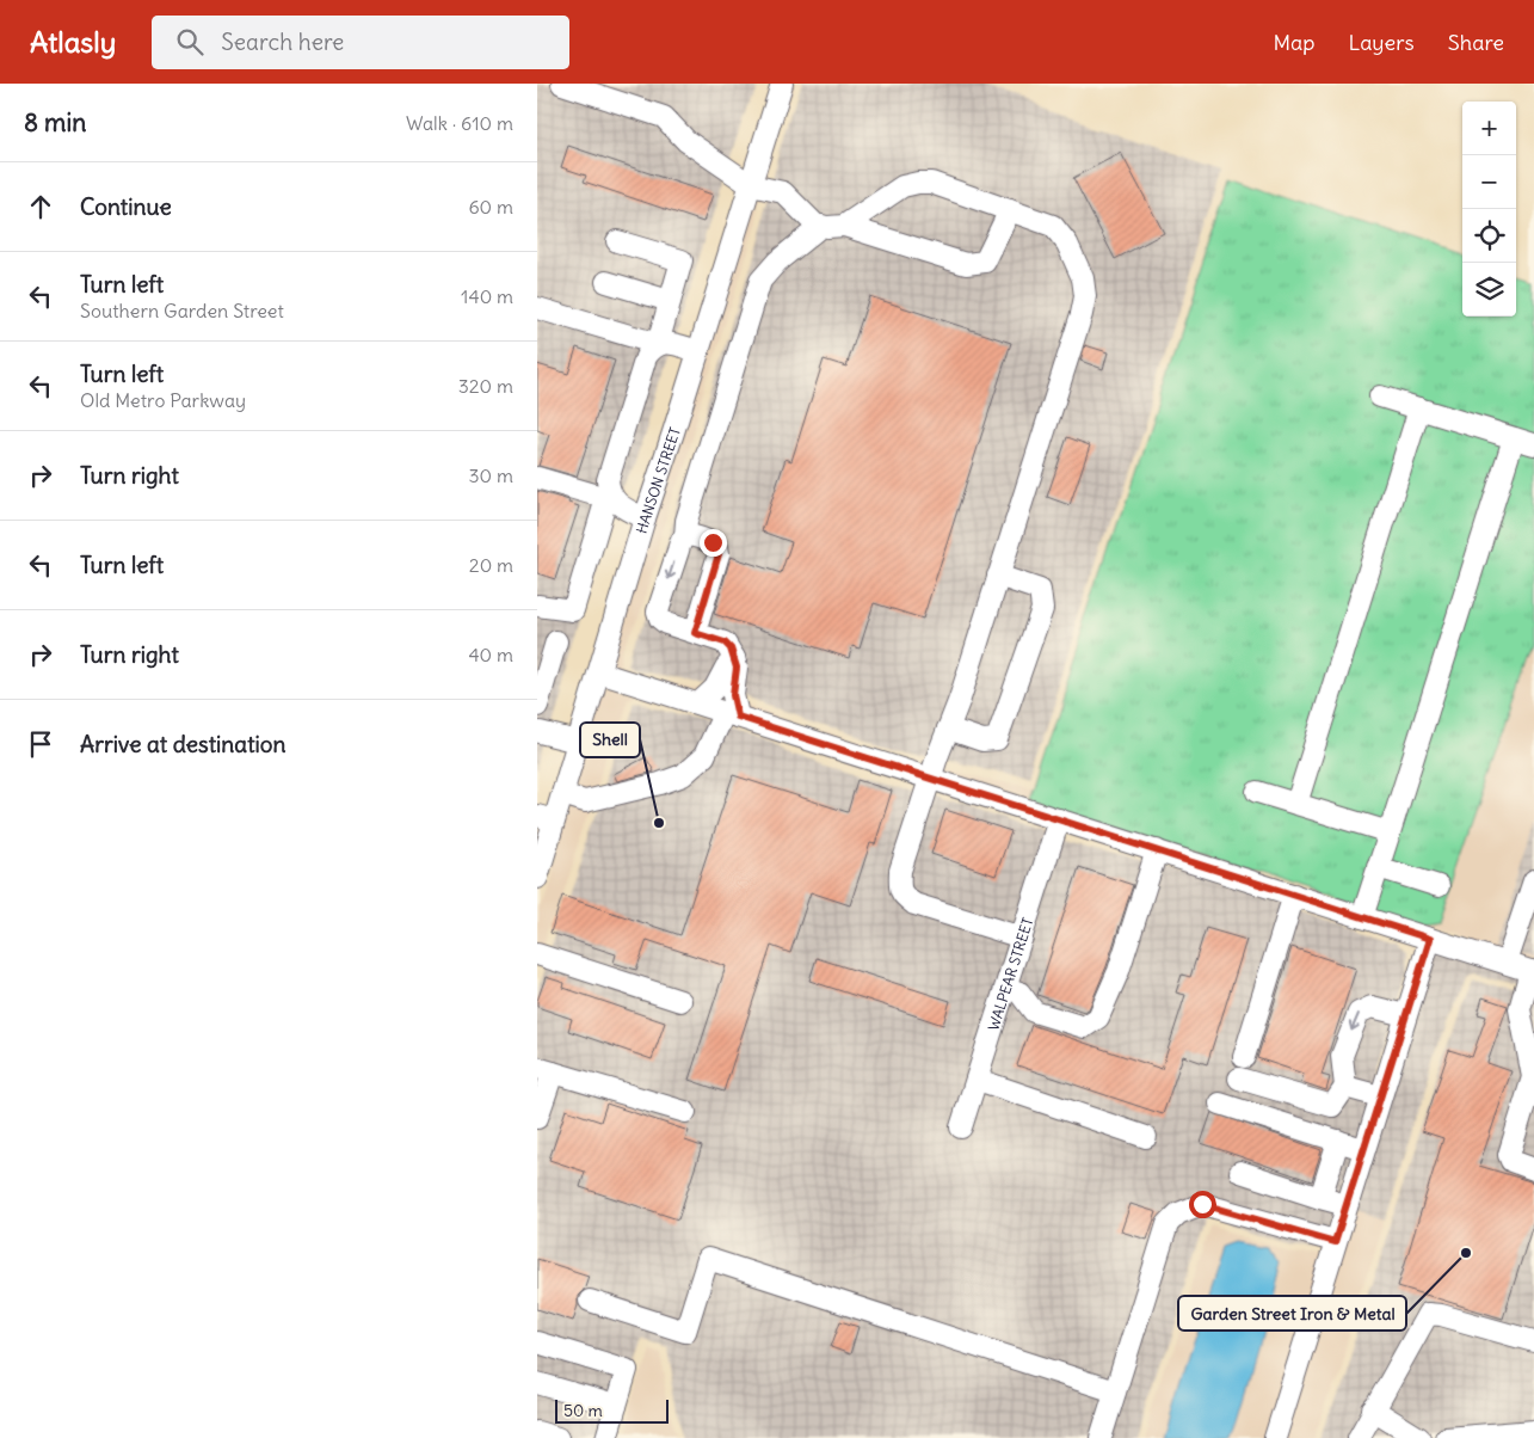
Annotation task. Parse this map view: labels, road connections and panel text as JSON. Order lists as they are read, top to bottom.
{
  "streets": {
    "street": ["HANSON STREET", "WALPEAR STREET"]
  },
  "places": ["Shell", "Garden Street Iron & Metal"],
  "scale_bar": "50 m",
  "page": {
    "header": "Atlasly",
    "search": "Search here",
    "nav": ["Map", "Layers", "Share"],
    "heading": ["8 min", "Walk · 610 m"],
    "map_buttons": ["+", "−"],
    "list": [
      ["Continue", "60 m"],
      ["Turn left", "Southern Garden Street", "140 m"],
      ["Turn left", "Old Metro Parkway", "320 m"],
      ["Turn right", "30 m"],
      ["Turn left", "20 m"],
      ["Turn right", "40 m"],
      "Arrive at destination"
    ],
    "scale": "50 m"
  }
}
